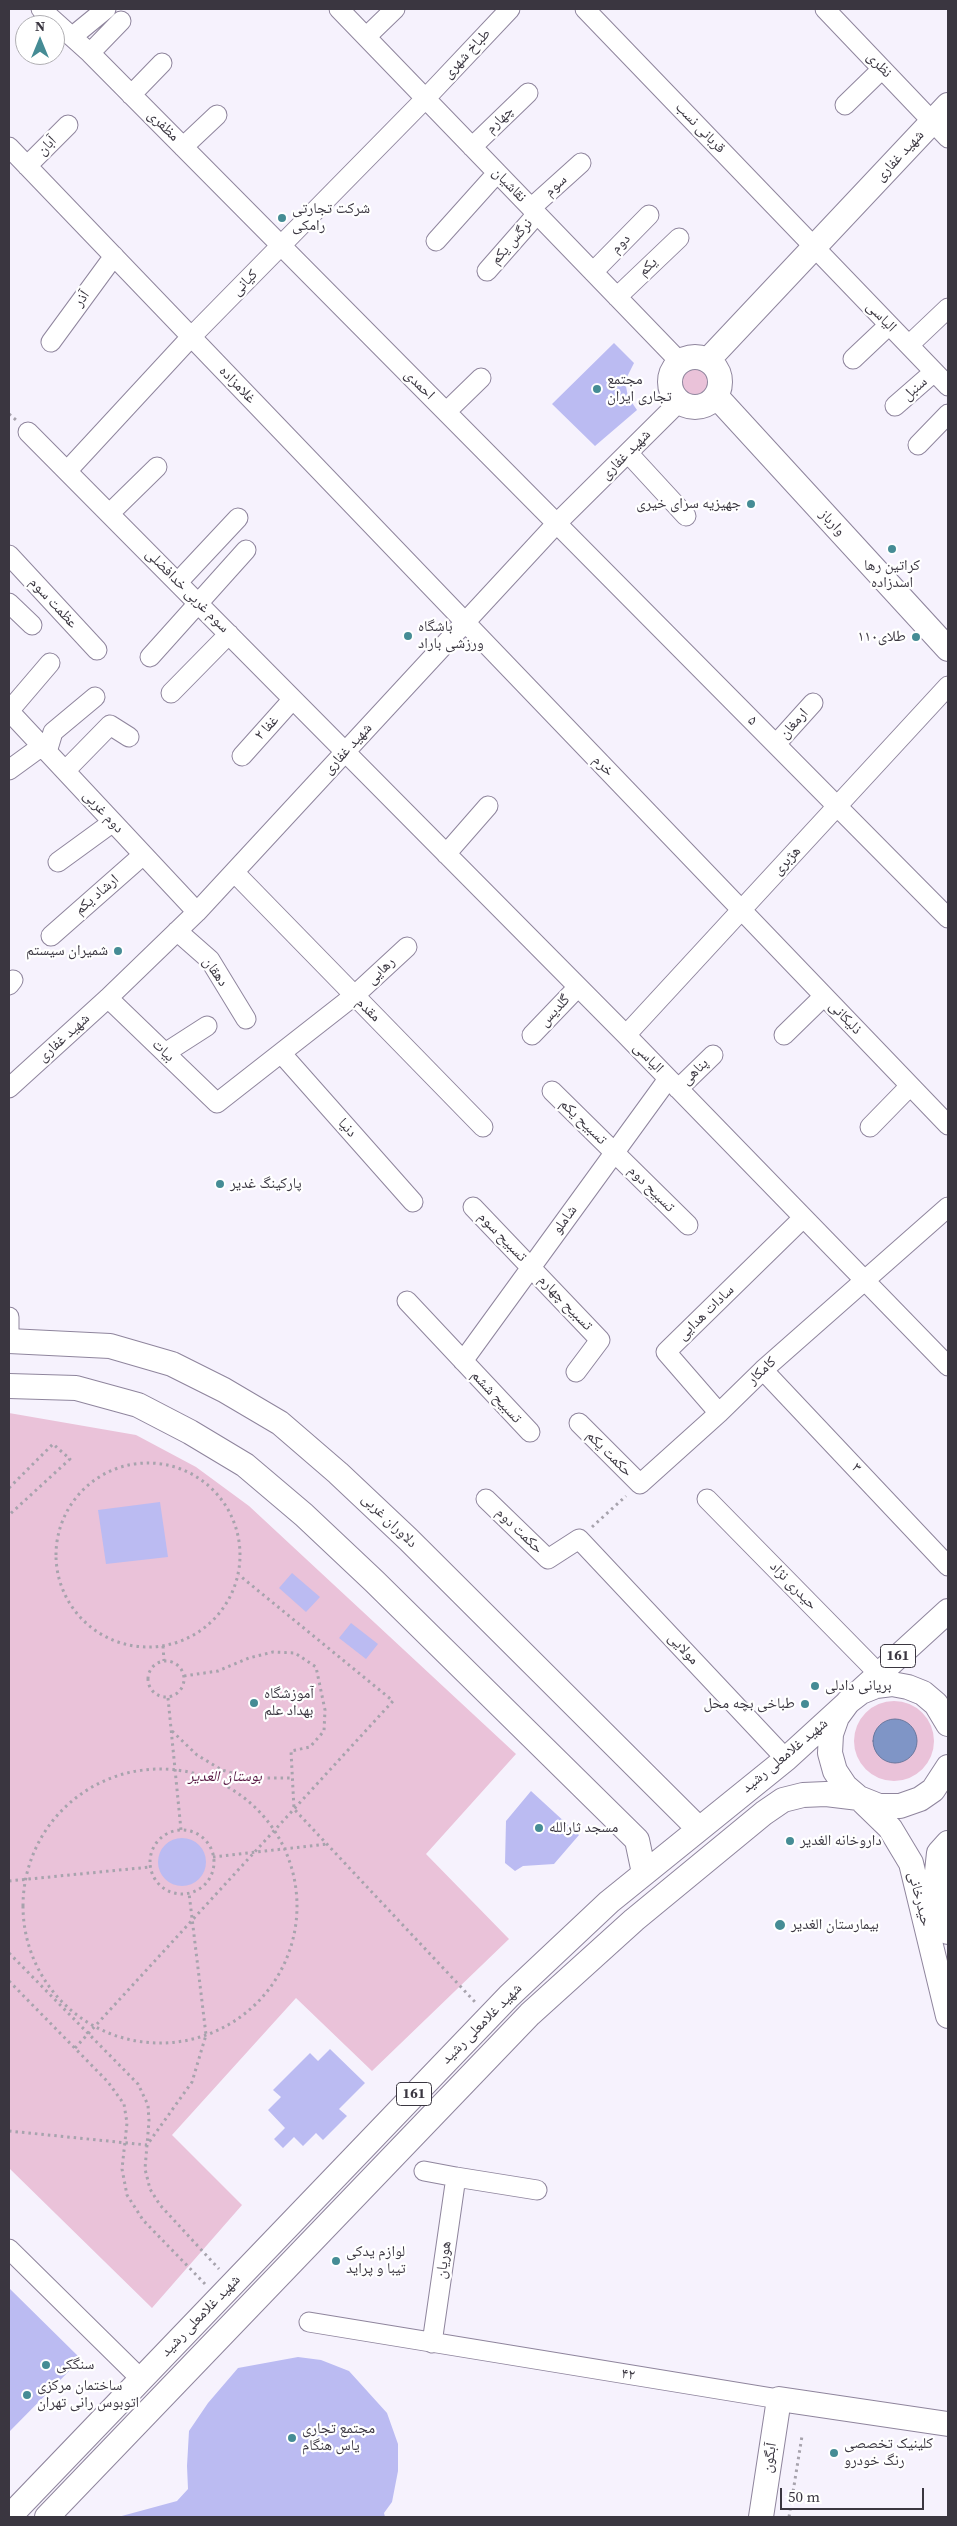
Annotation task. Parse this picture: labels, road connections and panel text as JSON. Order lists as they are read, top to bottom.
{
  "streets": {
    "main road": [
      "شهید غفاری",
      "وارباز",
      "دلاوران غربی",
      "161",
      "شهید غلامعلی رشید",
      "حیدرخانی",
      "۴۲",
      "آبگون"
    ],
    "street": [
      "طباخ شهری",
      "نظری",
      "چهارم",
      "مظفری",
      "قربانی نسب",
      "آبان",
      "نقاشیان",
      "سوم",
      "نرگس یکم",
      "دوم",
      "یکم",
      "کیانی",
      "آذر",
      "الیاسی",
      "غلامزاده",
      "احمدی",
      "سنبل",
      "سوم غربی خدافضلی",
      "عظمت سوم",
      "۵",
      "ارمغان",
      "غفا ۲",
      "خرم",
      "دوم غربی",
      "هژبری",
      "ارشاد یکم",
      "رهایی",
      "دهقان",
      "مقدم",
      "گلدیس",
      "ذلیکانی",
      "بیات",
      "پناهی",
      "تسبیح یکم",
      "دنیا",
      "تسبیح دوم",
      "شاملو",
      "تسبیح سوم",
      "تسبیح چهارم",
      "سادات هدایی",
      "کامکار",
      "تسبیح ششم",
      "حکمت یکم",
      "۳",
      "حکمت دوم",
      "حیدری نژاد",
      "مولایی",
      "هوریان"
    ]
  },
  "crossings": [
    ["طباخ شهری", "نقاشیان"],
    ["طباخ شهری", "کیانی"],
    ["نظری", "شهید غفاری"],
    ["چهارم", "نقاشیان"],
    ["مظفری", "کیانی"],
    ["مظفری", "احمدی"],
    ["قربانی نسب", "شهید غفاری"],
    ["قربانی نسب", "الیاسی"],
    ["آبان", "غلامزاده"],
    ["شهید غفاری", "نقاشیان"],
    ["شهید غفاری", "الیاسی"],
    ["شهید غفاری", "غلامزاده"],
    ["شهید غفاری", "احمدی"],
    ["شهید غفاری", "وارباز"],
    ["شهید غفاری", "سوم غربی خدافضلی"],
    ["شهید غفاری", "۵"],
    ["شهید غفاری", "خرم"],
    ["شهید غفاری", "دوم غربی"],
    ["شهید غفاری", "دهقان"],
    ["شهید غفاری", "بیات"],
    ["نقاشیان", "سوم"],
    ["نقاشیان", "نرگس یکم"],
    ["نقاشیان", "دوم"],
    ["نقاشیان", "یکم"],
    ["نقاشیان", "کیانی"],
    ["نقاشیان", "وارباز"],
    ["سوم", "نرگس یکم"],
    ["کیانی", "غلامزاده"],
    ["کیانی", "احمدی"],
    ["کیانی", "سوم غربی خدافضلی"],
    ["آذر", "غلامزاده"],
    ["الیاسی", "سنبل"],
    ["الیاسی", "سوم غربی خدافضلی"],
    ["الیاسی", "هژبری"],
    ["الیاسی", "گلدیس"],
    ["الیاسی", "پناهی"],
    ["الیاسی", "شاملو"],
    ["الیاسی", "سادات هدایی"],
    ["الیاسی", "کامکار"],
    ["غلامزاده", "خرم"],
    ["احمدی", "۵"],
    ["سوم غربی خدافضلی", "غفا ۲"],
    ["۵", "ارمغان"],
    ["۵", "هژبری"],
    ["خرم", "هژبری"],
    ["خرم", "ذلیکانی"],
    ["دوم غربی", "ارشاد یکم"],
    ["هژبری", "ذلیکانی"],
    ["رهایی", "مقدم"],
    ["مقدم", "بیات"],
    ["مقدم", "دنیا"],
    ["پناهی", "شاملو"],
    ["تسبیح یکم", "تسبیح دوم"],
    ["تسبیح یکم", "شاملو"],
    ["تسبیح دوم", "شاملو"],
    ["شاملو", "تسبیح سوم"],
    ["شاملو", "تسبیح چهارم"],
    ["شاملو", "تسبیح ششم"],
    ["تسبیح سوم", "تسبیح چهارم"],
    ["سادات هدایی", "کامکار"],
    ["کامکار", "حکمت یکم"],
    ["کامکار", "۳"],
    ["دلاوران غربی", "شهید غلامعلی رشید"],
    ["حکمت دوم", "مولایی"],
    ["حیدری نژاد", "شهید غلامعلی رشید"],
    ["مولایی", "شهید غلامعلی رشید"],
    ["شهید غلامعلی رشید", "حیدرخانی"],
    ["هوریان", "۴۲"],
    ["۴۲", "آبگون"]
  ],
  "parks": ["بوستان الغدیر"],
  "places": [
    "شرکت تجارتی رامکی",
    "مجتمع تجاری ایران",
    "جهیزیه سرای خیری",
    "کراتین رها اسدزاده",
    "باشگاه ورزشی باراد",
    "طلای۱۱۰",
    "شمیران سیستم",
    "پارکینگ غدیر",
    "بریانی دادلی",
    "آموزشگاه بهداد علم",
    "طباخی بچه محل",
    "مسجد ثارالله",
    "داروخانه الغدیر",
    "بیمارستان الغدیر",
    "لوازم یدکی تیبا و پراید",
    "سنگکی",
    "ساختمان مرکزی اتوبوس رانی تهران",
    "مجتمع تجاری یاس هنگام",
    "کلینیک تخصصی رنگ خودرو"
  ],
  "scale_bar": "50 m",
  "north": "top"
}
